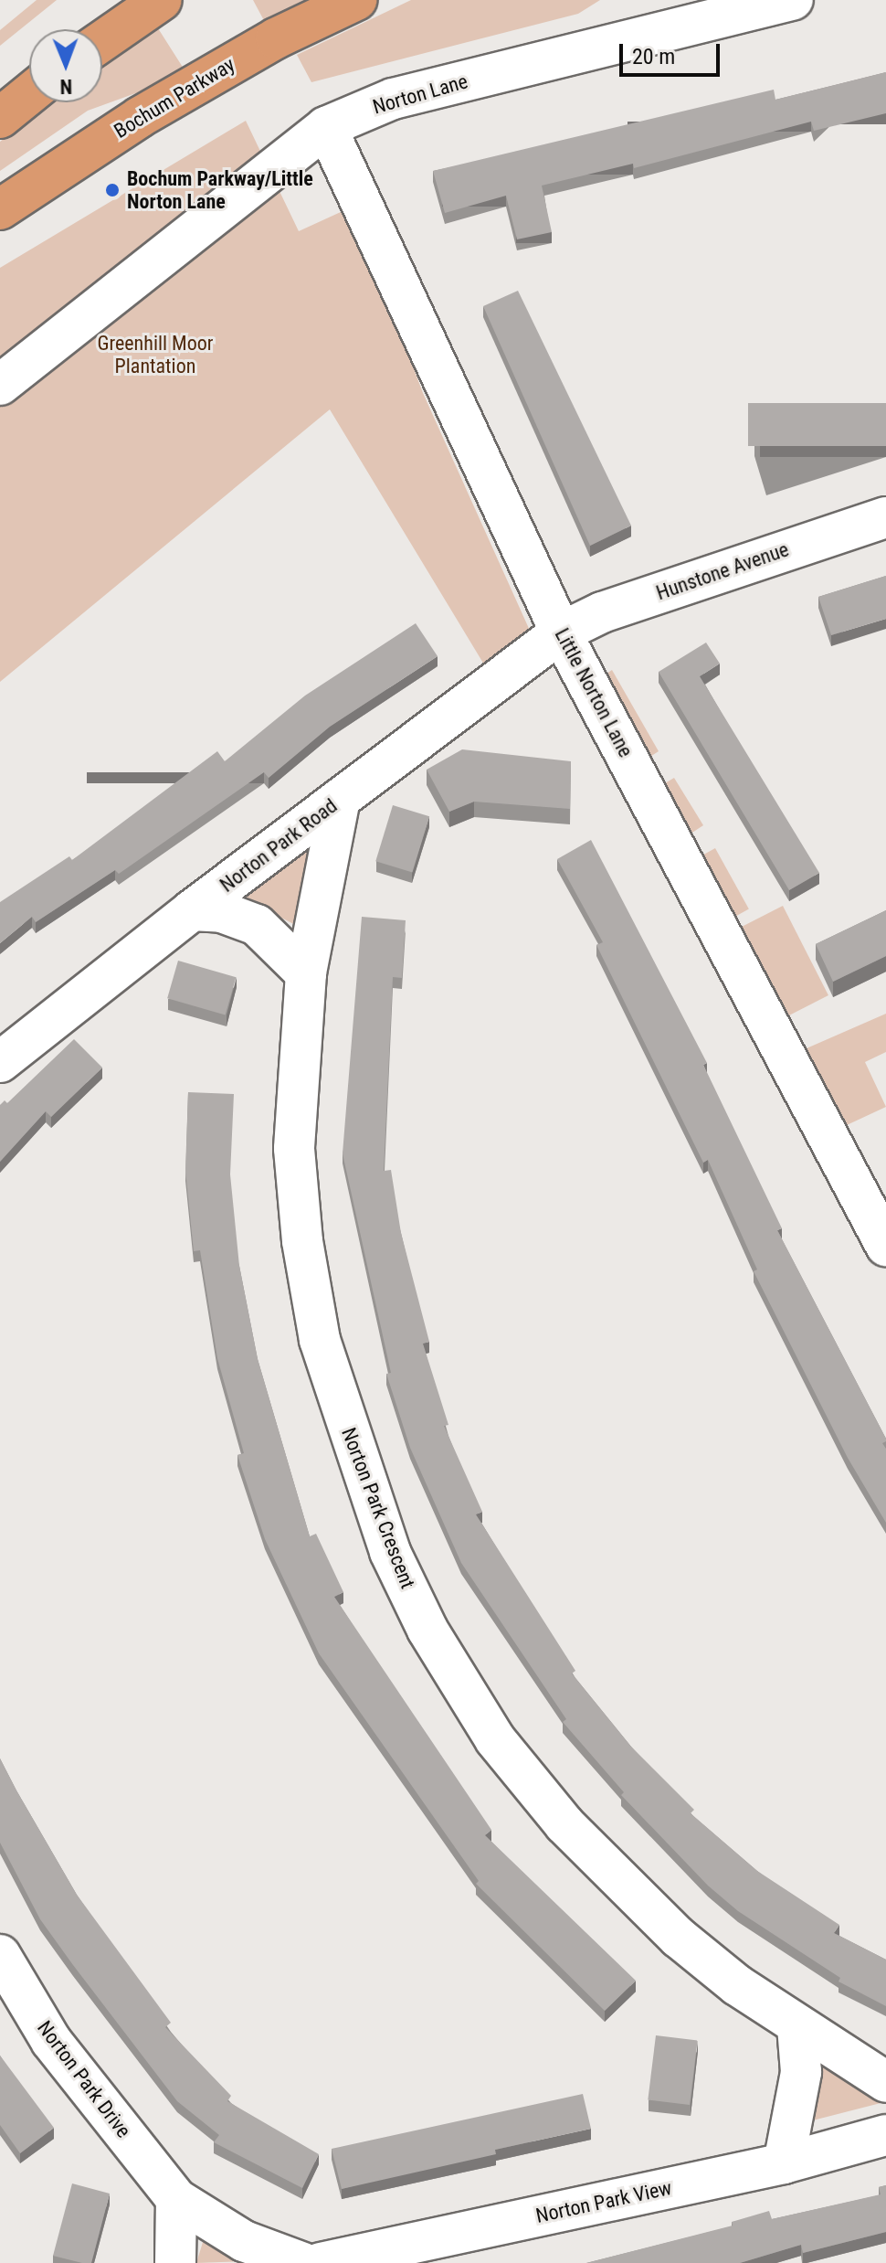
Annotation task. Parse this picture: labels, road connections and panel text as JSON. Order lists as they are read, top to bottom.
{
  "streets": {
    "highway": ["Bochum Parkway"],
    "street": [
      "Norton Lane",
      "Hunstone Avenue",
      "Little Norton Lane",
      "Norton Park Road",
      "Norton Park Crescent",
      "Norton Park Drive",
      "Norton Park View"
    ]
  },
  "crossings": [
    ["Norton Lane", "Little Norton Lane"],
    ["Hunstone Avenue", "Little Norton Lane"],
    ["Hunstone Avenue", "Norton Park Road"],
    ["Little Norton Lane", "Norton Park Road"],
    ["Norton Park Road", "Norton Park Crescent"]
  ],
  "parks": ["Greenhill Moor Plantation"],
  "places": ["Bochum Parkway/Little Norton Lane"],
  "scale_bar": "20 m",
  "north": "bottom"
}
